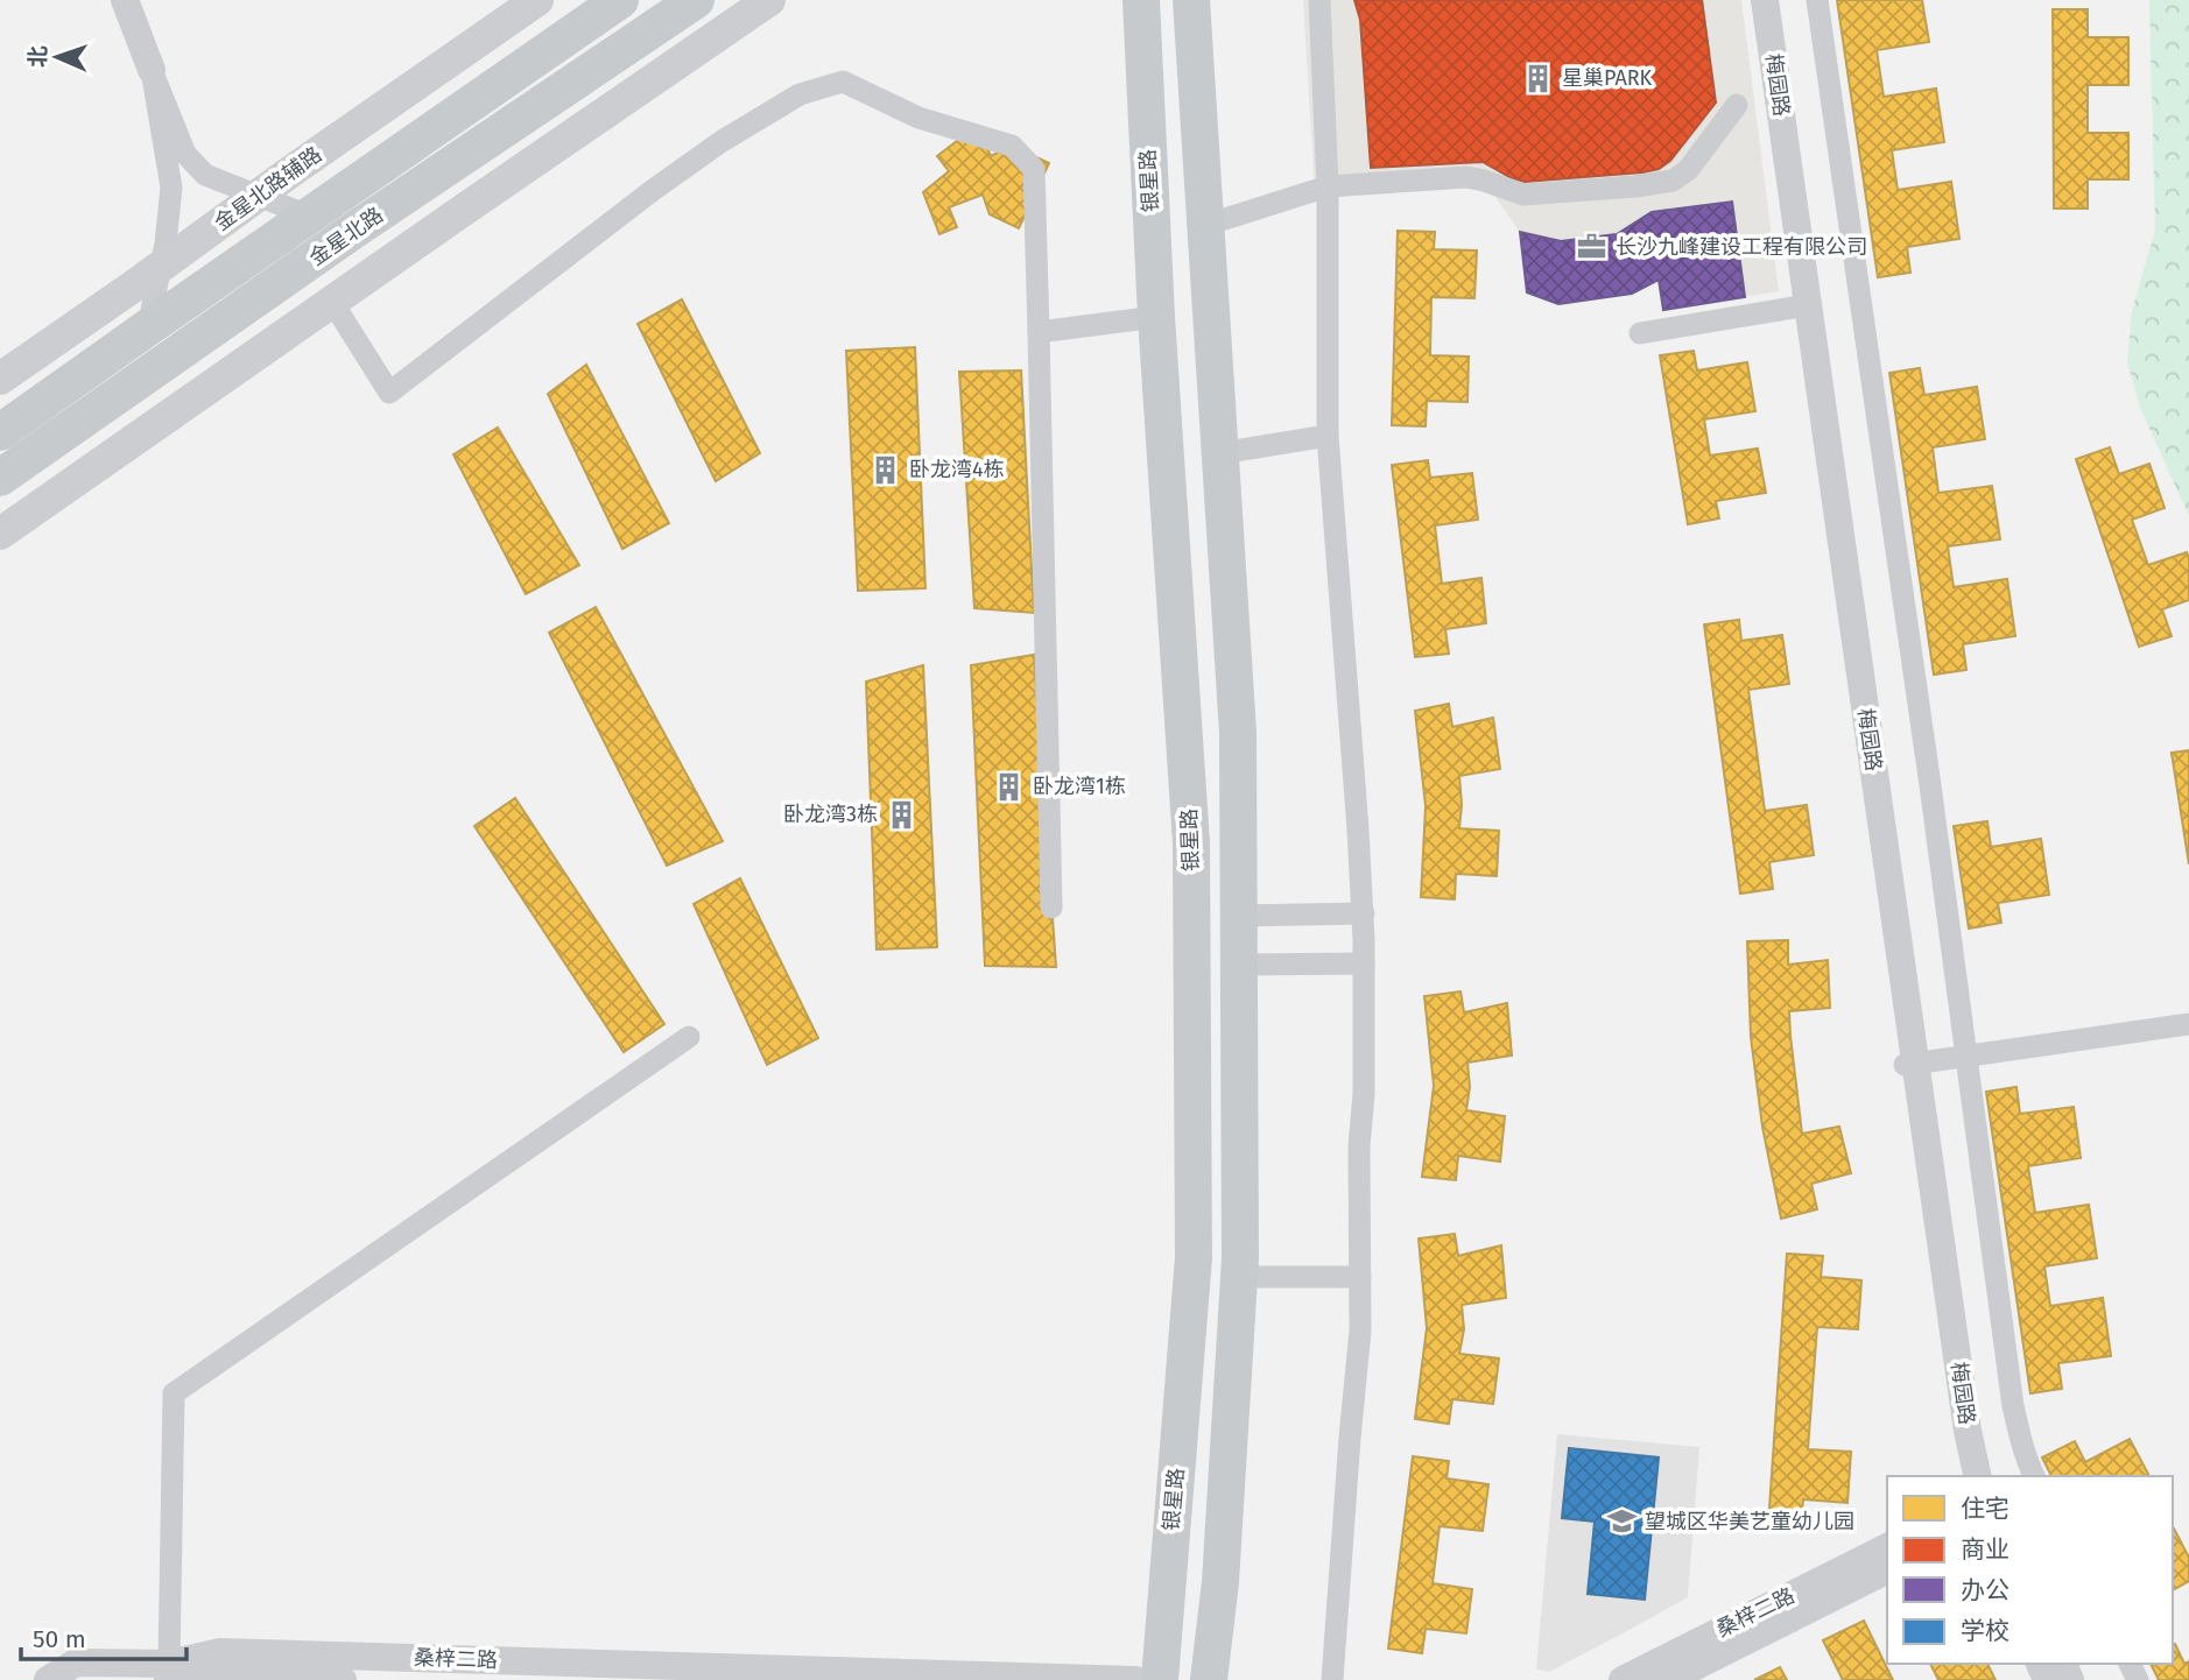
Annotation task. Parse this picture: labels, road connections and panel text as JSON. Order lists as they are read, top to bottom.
{
  "streets": {
    "main road": ["银星路", "金星北路辅路", "金星北路"],
    "street": ["梅园路", "桑梓二路"]
  },
  "places": {
    "building": [
      "星巢PARK",
      "卧龙湾4栋",
      "卧龙湾1栋",
      "卧龙湾3栋"
    ],
    "office": ["长沙九峰建设工程有限公司"],
    "school or university": ["望城区华美艺童幼儿园"]
  },
  "legend": [
    "住宅",
    "商业",
    "办公",
    "学校"
  ],
  "scale_bar": "50 m",
  "north": "left"
}
